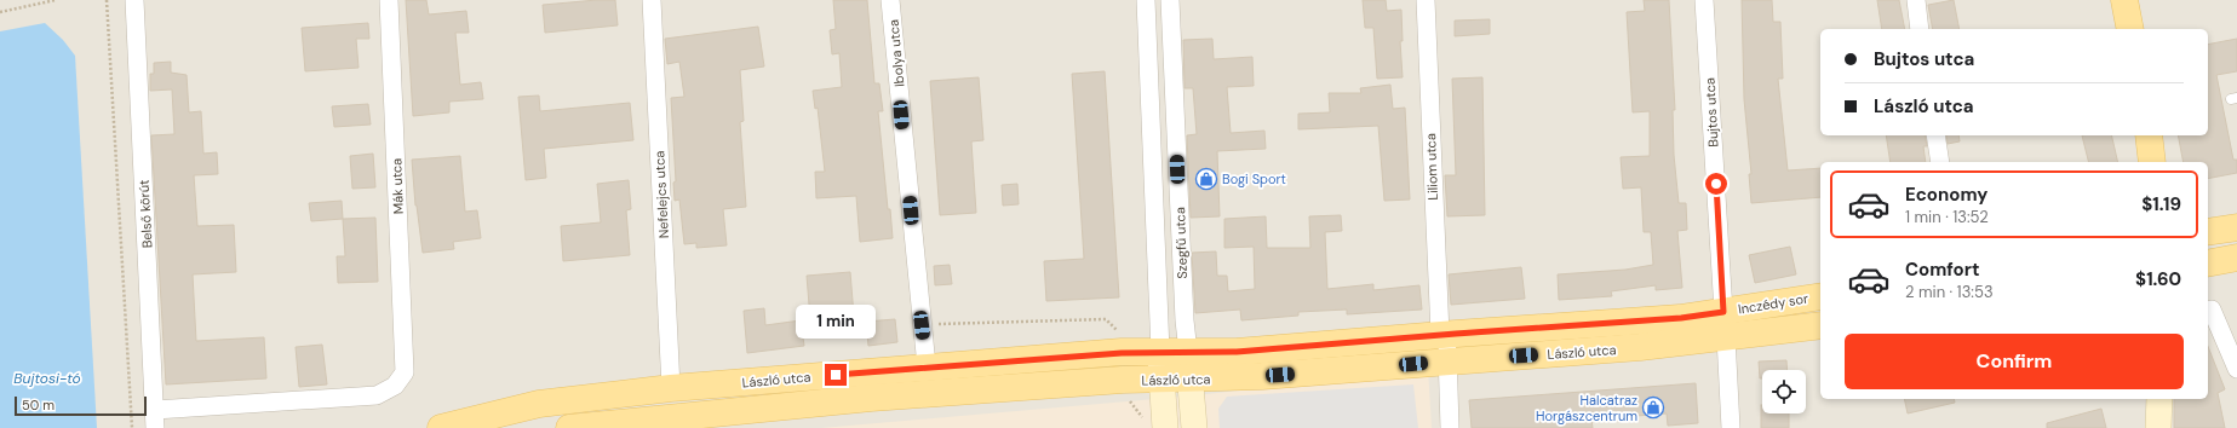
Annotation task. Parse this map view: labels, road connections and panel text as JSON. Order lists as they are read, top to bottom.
{
  "streets": {
    "main road": ["Inczédy sor", "László utca"],
    "street": [
      "Ibolya utca",
      "Bujtos utca",
      "Liliom utca",
      "Mák utca",
      "Nefelejcs utca",
      "Belső körút",
      "Szegfű utca"
    ]
  },
  "crossings": [
    ["Ibolya utca", "László utca"],
    ["Bujtos utca", "Inczédy sor"],
    ["Bujtos utca", "László utca"],
    ["Liliom utca", "László utca"],
    ["Mák utca", "Belső körút"],
    ["Nefelejcs utca", "László utca"],
    ["Szegfű utca", "László utca"],
    ["Inczédy sor", "László utca"]
  ],
  "water": ["Bujtosi-tó"],
  "places": {
    "shop": ["Bogi Sport", "Halcatraz Horgászcentrum"]
  },
  "scale_bar": "50 m",
  "page": {
    "banner": ["Bujtos utca", "László utca"],
    "list": [
      {
        "name": "Economy",
        "note": "1 min · 13:52",
        "value": "$1.19"
      },
      {
        "name": "Comfort",
        "note": "2 min · 13:53",
        "value": "$1.60"
      }
    ],
    "bubble": "1 min",
    "buttons": "Confirm",
    "scale": "50 m"
  }
}
